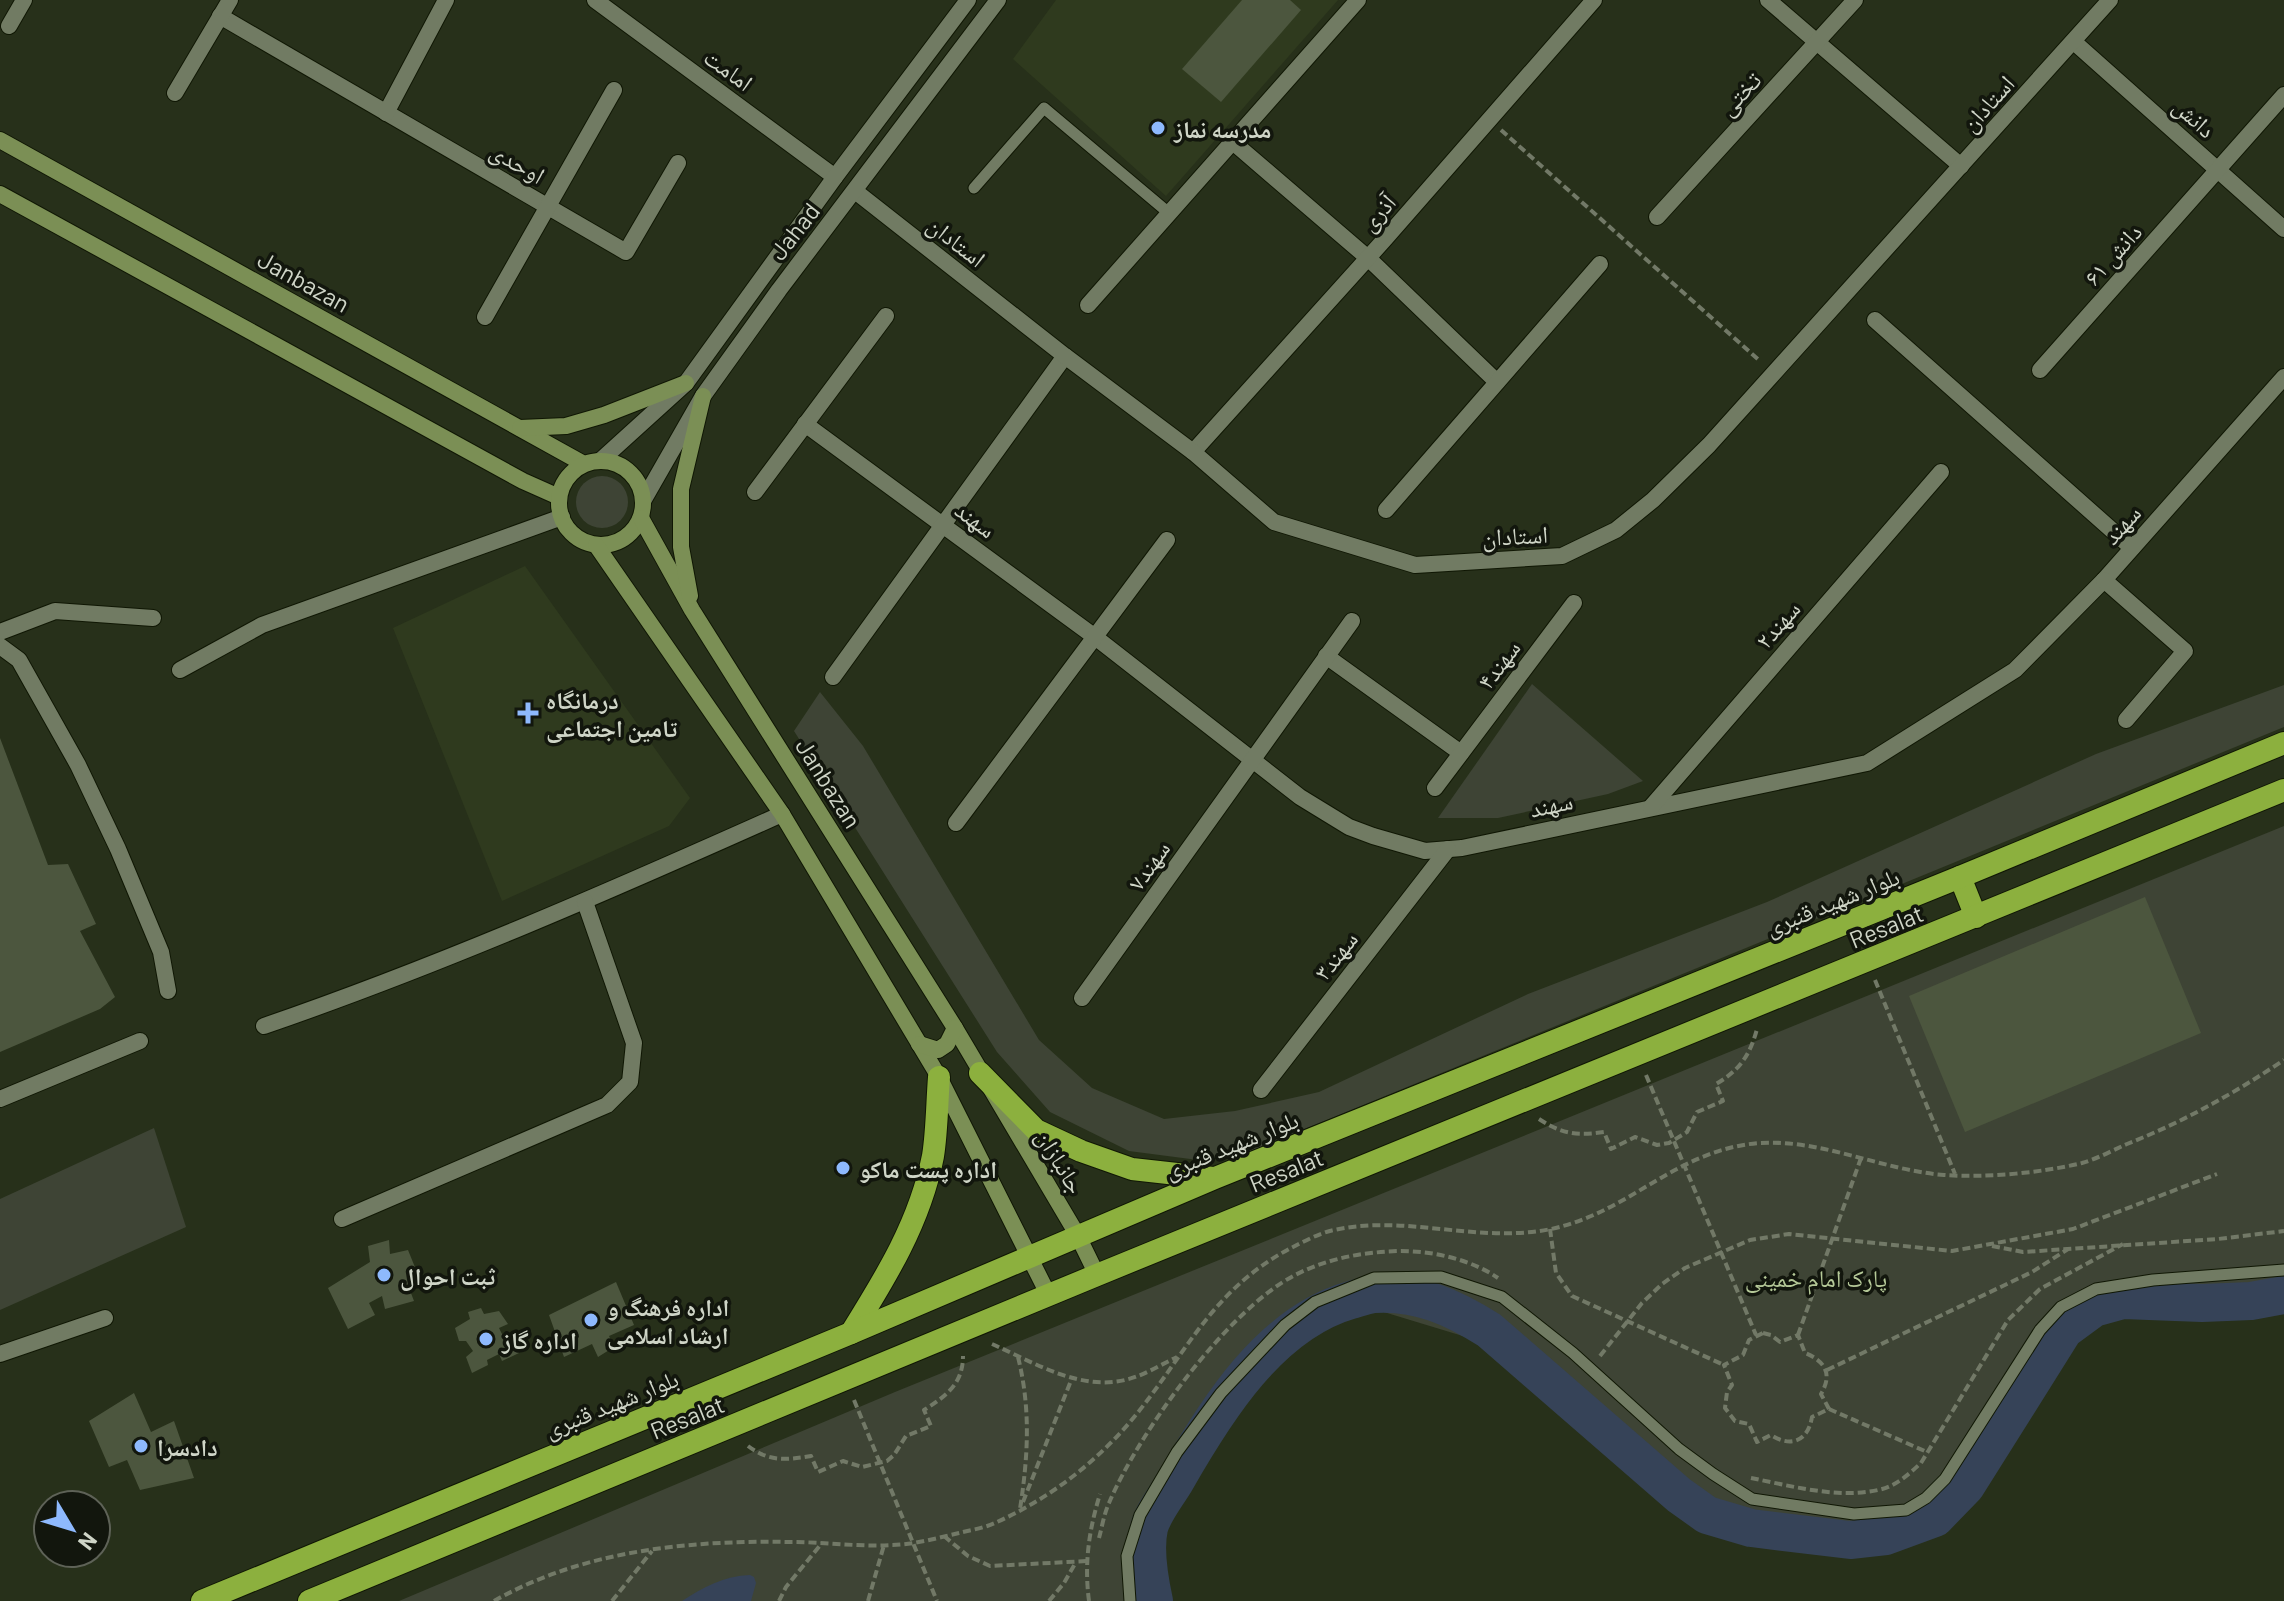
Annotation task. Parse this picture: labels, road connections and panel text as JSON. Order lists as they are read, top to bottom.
{
  "streets": {
    "highway": ["بلوار شهید قنبری", "Resalat"],
    "main road": ["Janbazan", "جانبازان"],
    "street": [
      "امامت",
      "تختی",
      "استادان",
      "دانش",
      "اوحدی",
      "آذری",
      "Jahad",
      "دانش ۶۱",
      "سهند",
      "سهند۲",
      "سهند۴",
      "سهند۷",
      "سهند۳"
    ]
  },
  "crossings": [
    ["امامت", "Jahad"],
    ["استادان", "دانش"],
    ["استادان", "آذری"],
    ["استادان", "Jahad"],
    ["دانش", "دانش ۶۱"],
    ["Jahad", "Janbazan"],
    ["Janbazan", "جانبازان"],
    ["سهند", "سهند۲"],
    ["سهند", "سهند۷"],
    ["سهند", "سهند۳"],
    ["بلوار شهید قنبری", "جانبازان"],
    ["Resalat", "جانبازان"]
  ],
  "parks": ["پارک امام خمینی"],
  "places": {
    "other": [
      "مدرسه نماز",
      "اداره پست ماکو",
      "ثبت احوال",
      "اداره فرهنگ و ارشاد اسلامی",
      "اداره گاز",
      "دادسرا"
    ],
    "health": ["درمانگاه تامین اجتماعی"]
  },
  "north": "bottom right"
}
